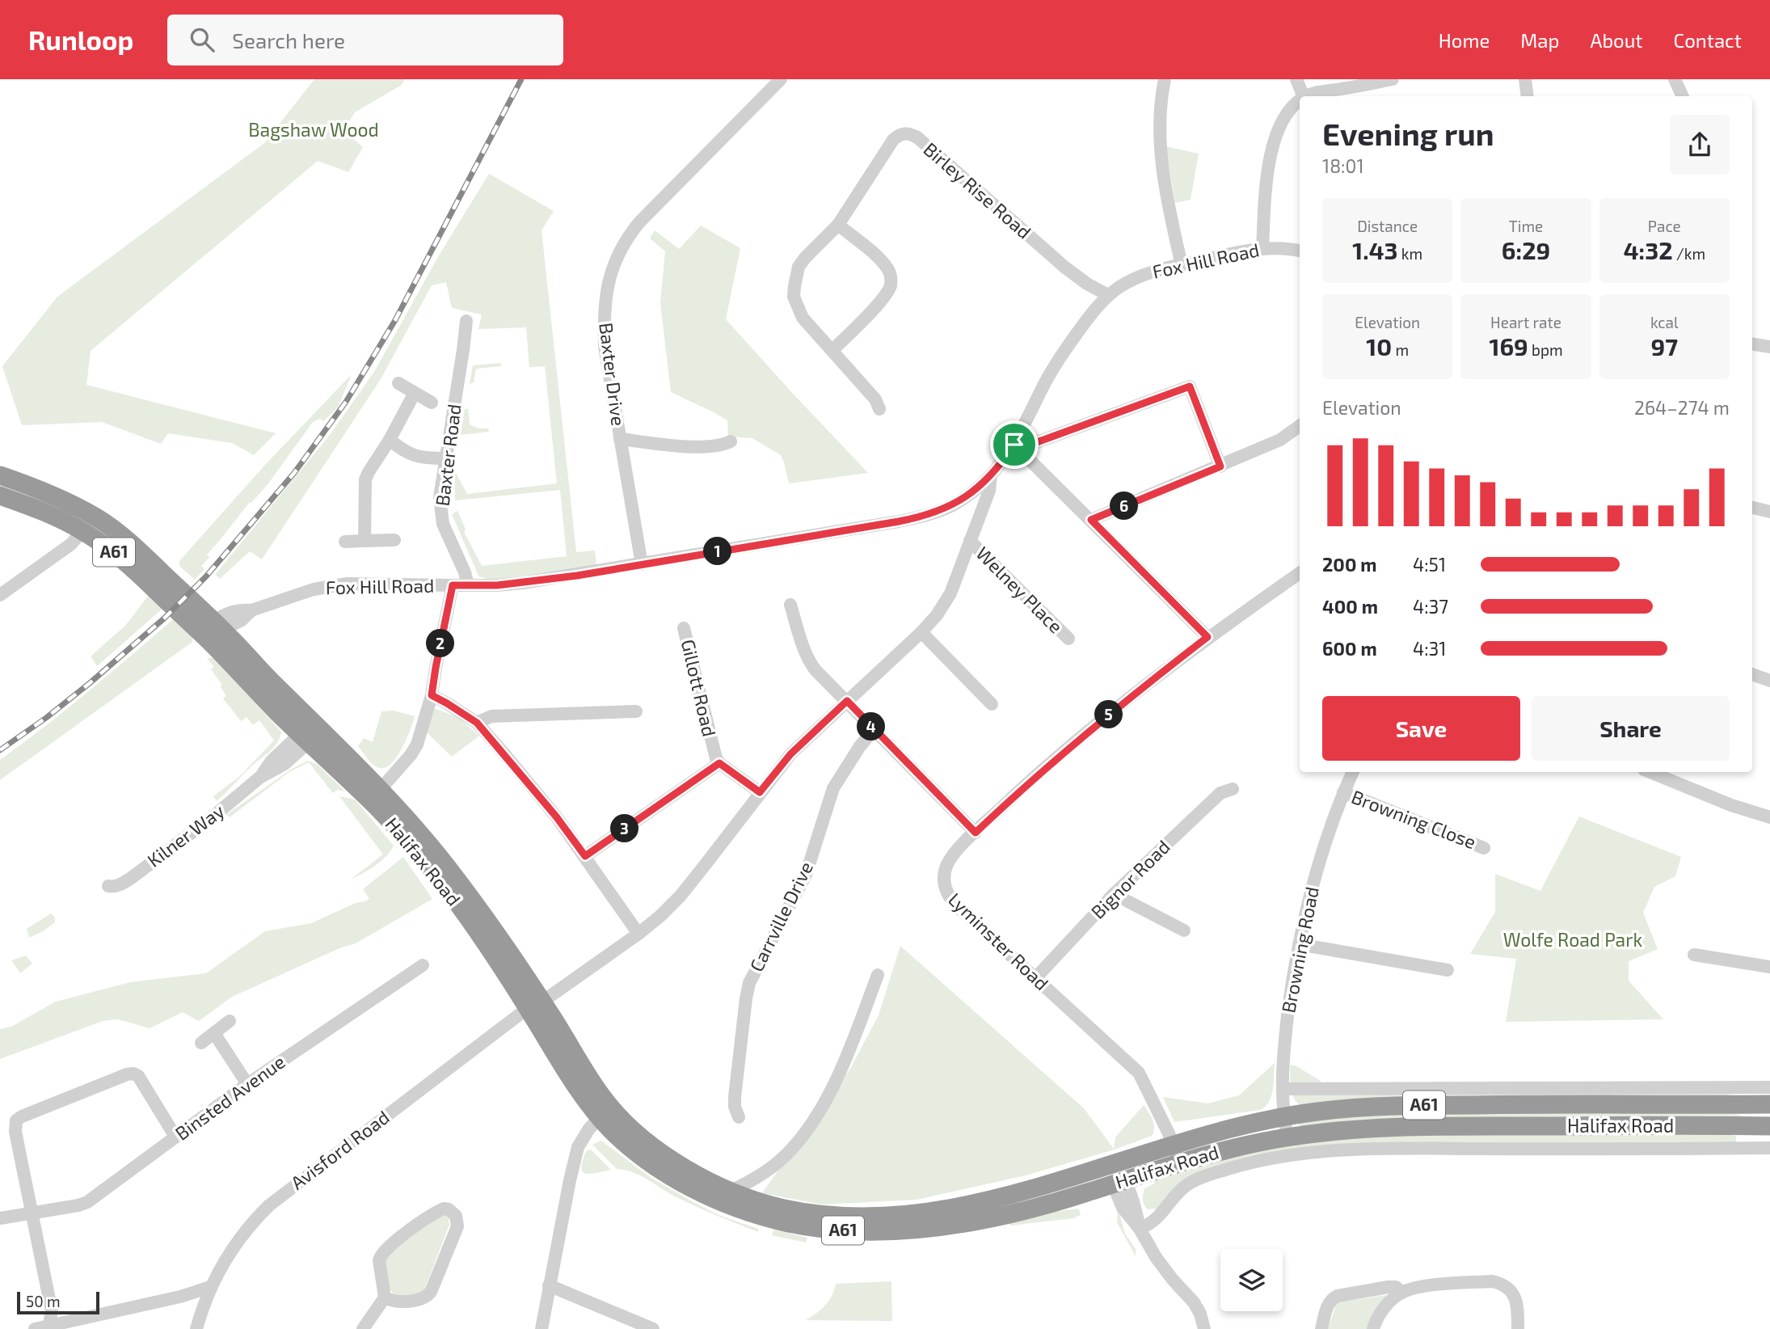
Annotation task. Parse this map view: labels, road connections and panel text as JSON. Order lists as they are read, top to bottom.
{
  "streets": {
    "highway": ["A61", "Halifax Road"],
    "street": [
      "Birley Rise Road",
      "Fox Hill Road",
      "Baxter Drive",
      "Baxter Road",
      "Welney Place",
      "Gillott Road",
      "Browning Close",
      "Kilner Way",
      "Bignor Road",
      "Carrville Drive",
      "Lyminster Road",
      "Browning Road",
      "Binsted Avenue",
      "Avisford Road"
    ]
  },
  "crossings": [
    ["Birley Rise Road", "Fox Hill Road"],
    ["Fox Hill Road", "Baxter Drive"],
    ["Fox Hill Road", "Baxter Road"],
    ["Fox Hill Road", "A61"],
    ["Fox Hill Road", "Halifax Road"],
    ["Fox Hill Road", "Avisford Road"],
    ["A61", "Halifax Road"],
    ["Welney Place", "Avisford Road"],
    ["Browning Close", "Browning Road"],
    ["Kilner Way", "Halifax Road"],
    ["Halifax Road", "Lyminster Road"],
    ["Halifax Road", "Browning Road"],
    ["Halifax Road", "Avisford Road"],
    ["Bignor Road", "Lyminster Road"]
  ],
  "parks": ["Bagshaw Wood", "Wolfe Road Park"],
  "scale_bar": "50 m",
  "page": {
    "header": "Runloop",
    "search": "Search here",
    "nav": [
      "Home",
      "Map",
      "About",
      "Contact"
    ],
    "heading": ["Evening run", "18:01"],
    "stats": [
      ["Distance", "1.43 km"],
      ["Time", "6:29"],
      ["Pace", "4:32 /km"],
      ["Elevation", "10 m"],
      ["Heart rate", "169 bpm"],
      ["kcal", "97"]
    ],
    "chart": ["Elevation", "264–274 m"],
    "pins": [
      "6",
      "1",
      "2",
      "5",
      "4",
      "3"
    ],
    "list": [
      {
        "name": "200 m",
        "note": "4:51"
      },
      {
        "name": "400 m",
        "note": "4:37"
      },
      {
        "name": "600 m",
        "note": "4:31"
      }
    ],
    "buttons": ["Save", "Share"],
    "scale": "50 m"
  }
}
